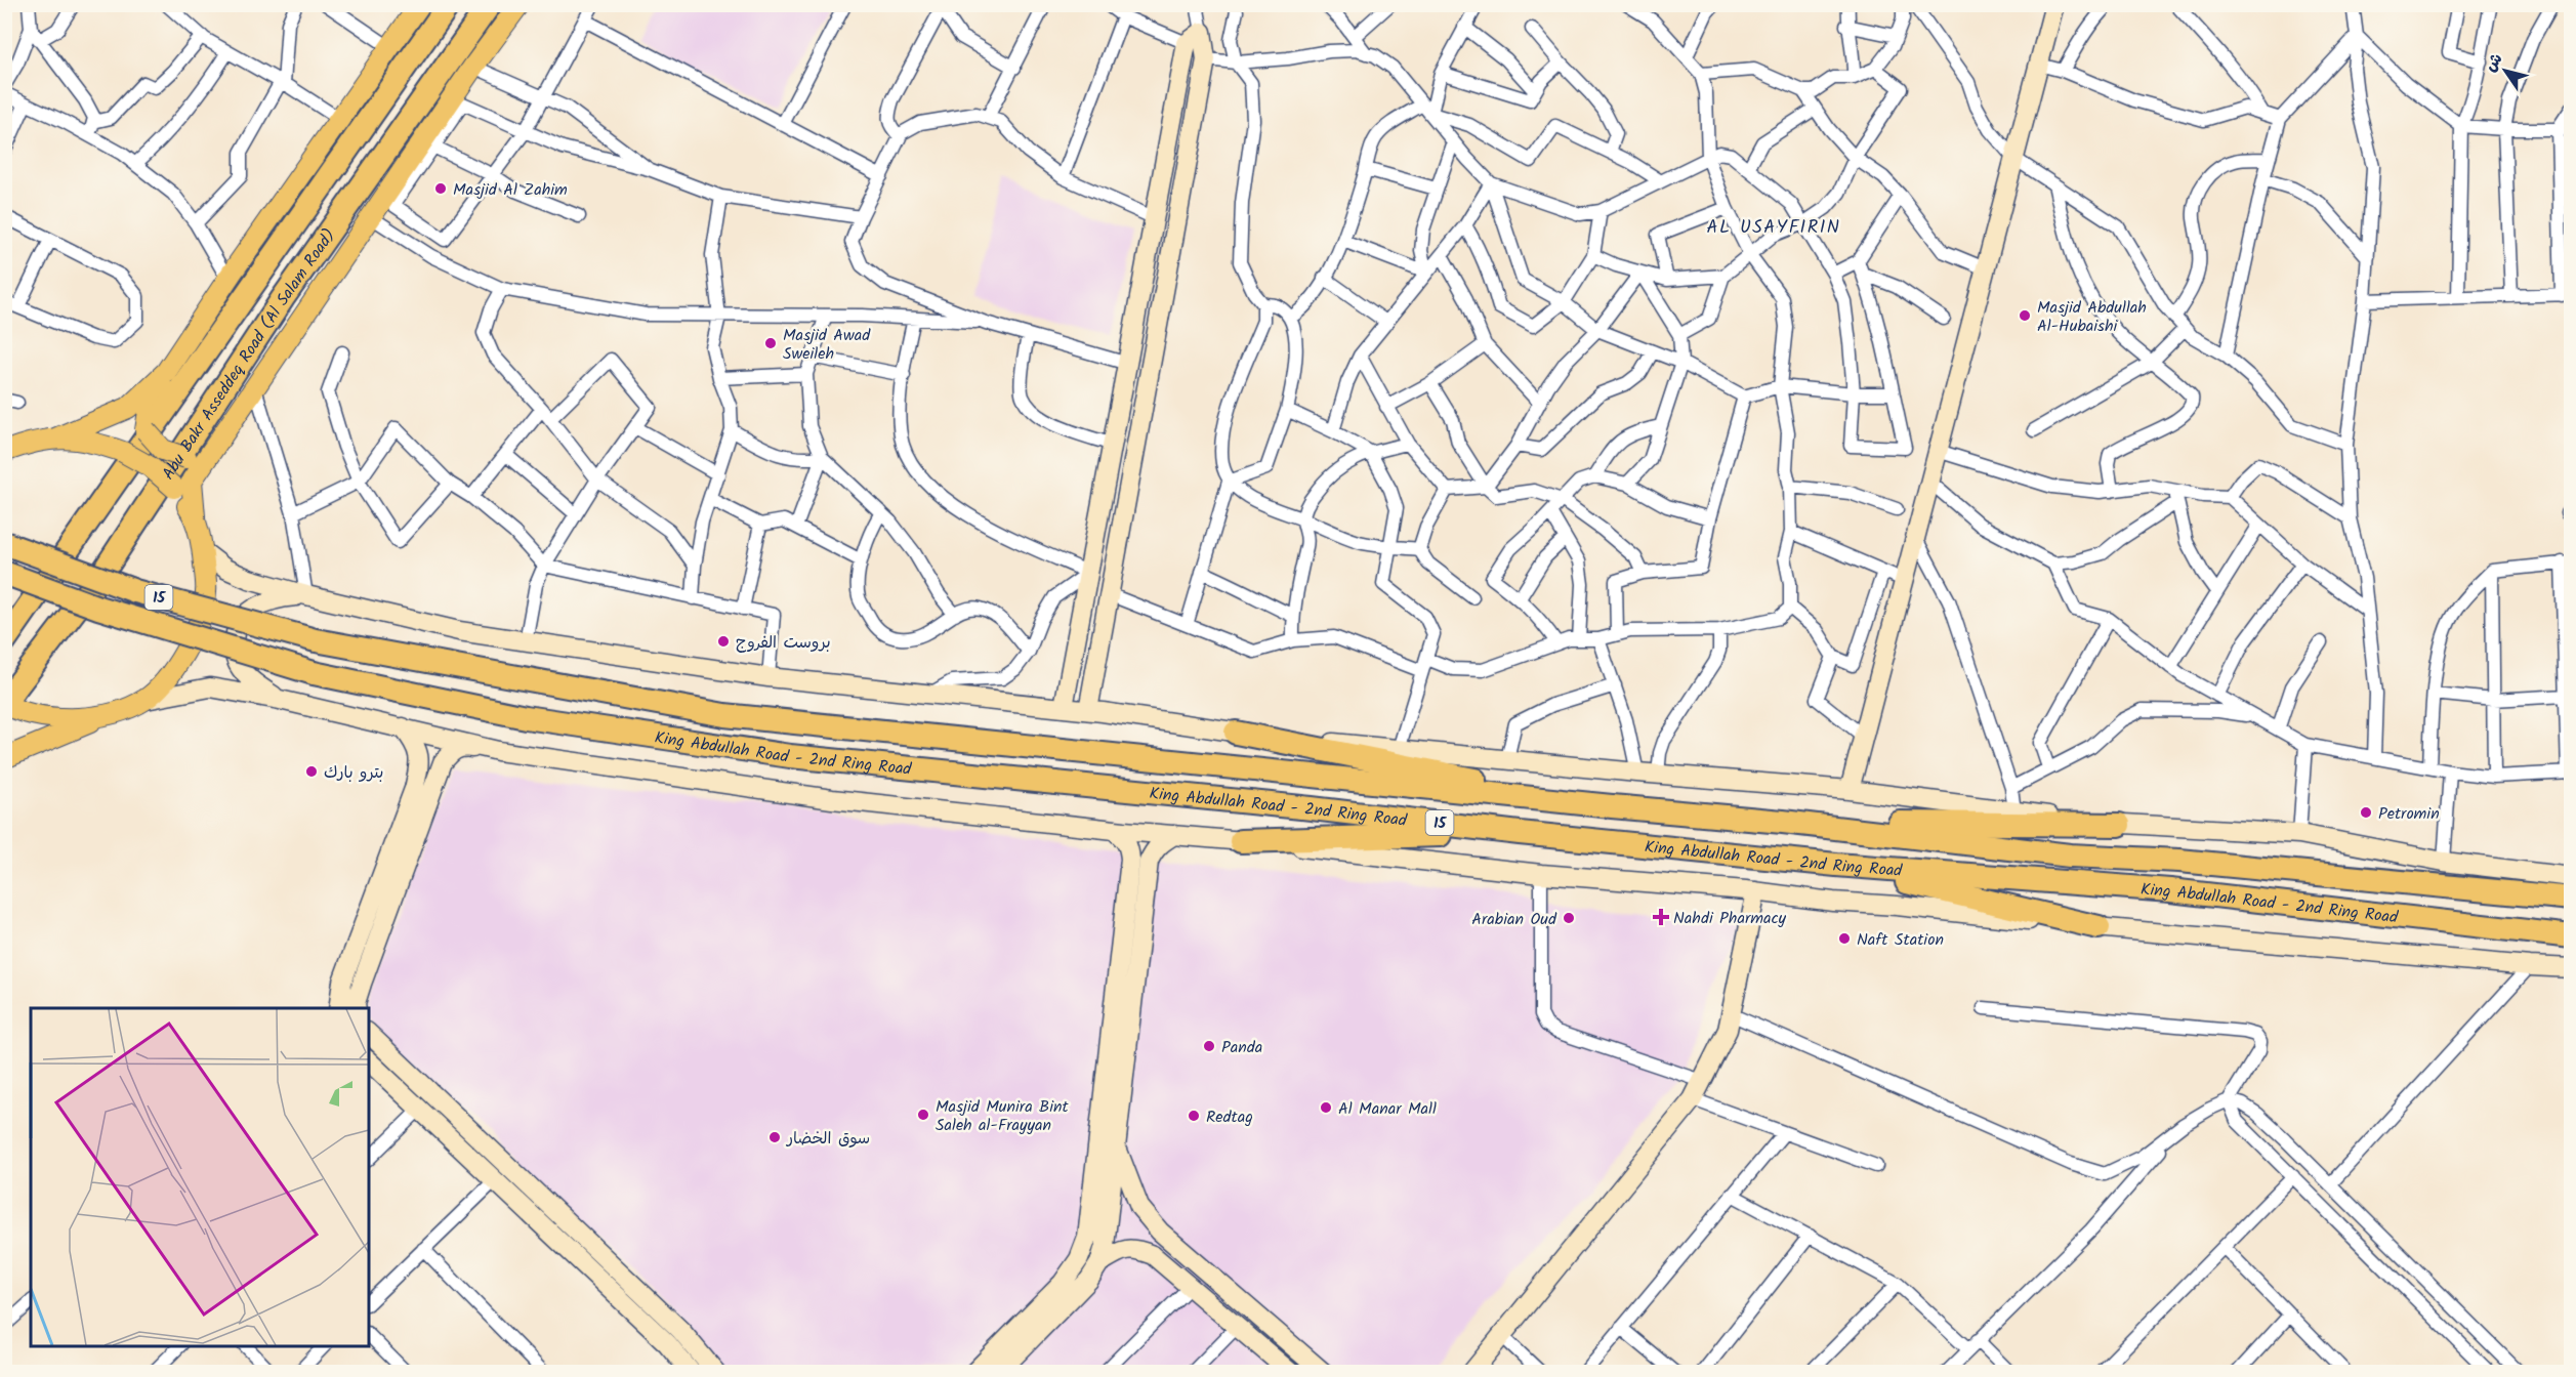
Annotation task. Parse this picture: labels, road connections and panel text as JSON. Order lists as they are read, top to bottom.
{
  "streets": {
    "highway": ["Abu Bakr Asseddeq Road (Al Salam Road)", "15", "King Abdullah Road - 2nd Ring Road"]
  },
  "districts": ["AL USAYFIRIN"],
  "places": {
    "other": [
      "Masjid Al Zahim",
      "Masjid Abdullah Al-Hubaishi",
      "Masjid Awad Sweileh",
      "بروست الفروج",
      "بترو بارك",
      "Petromin",
      "Arabian Oud",
      "Naft Station",
      "Panda",
      "Al Manar Mall",
      "Masjid Munira Bint Saleh al-Frayyan",
      "Redtag",
      "سوق الخضار"
    ],
    "health": ["Nahdi Pharmacy"]
  },
  "north": "top left"
}
